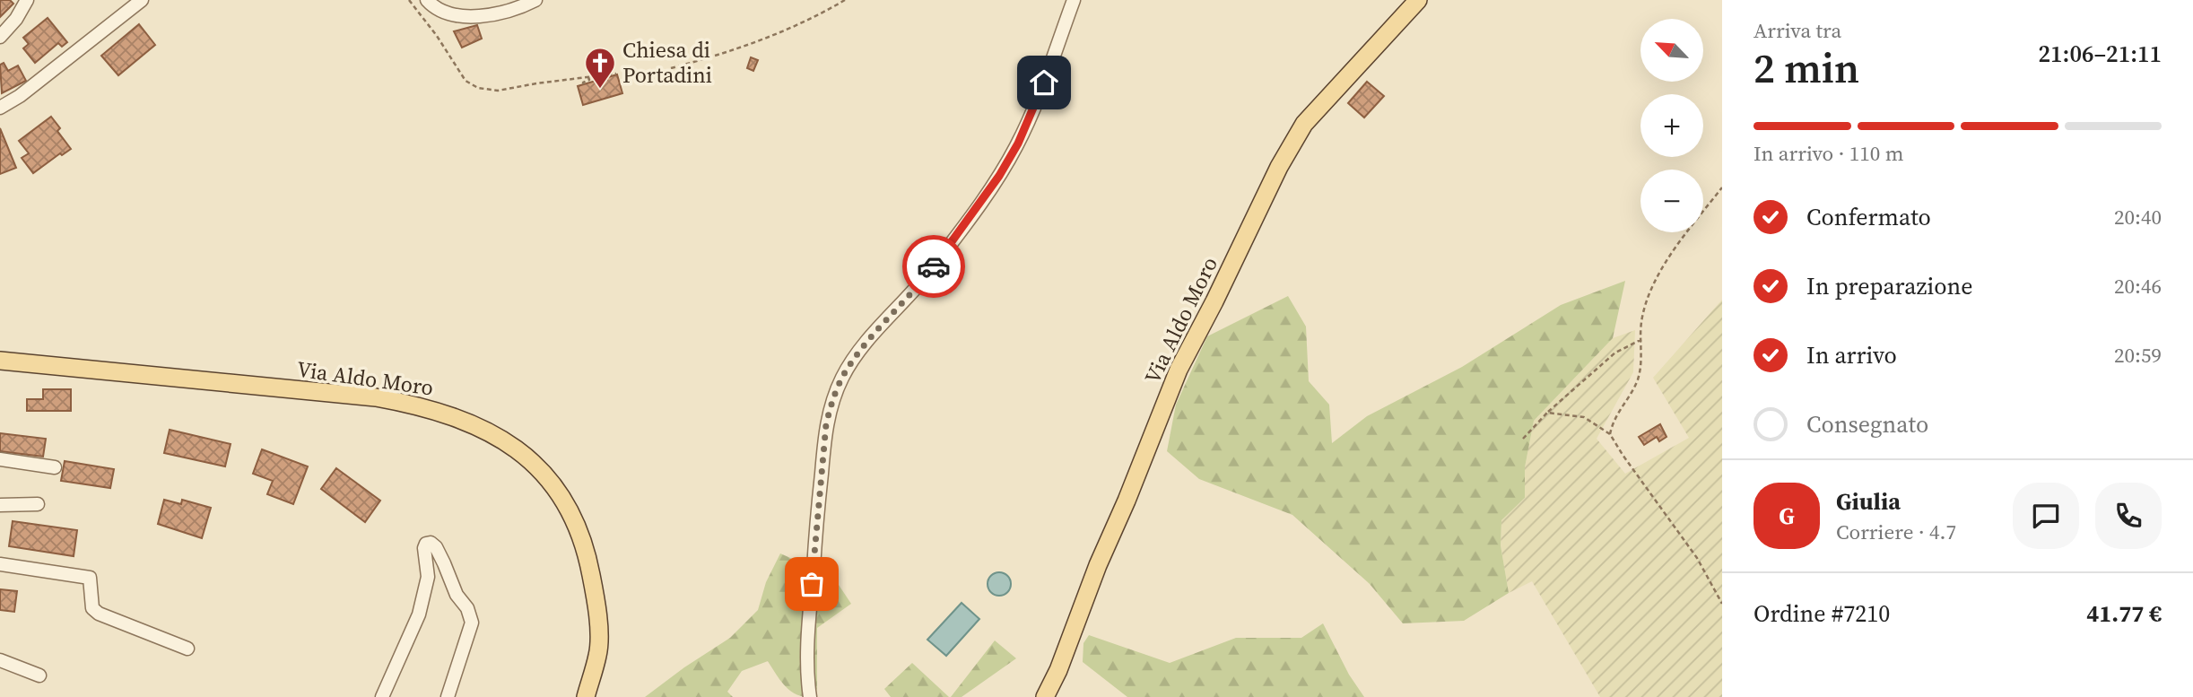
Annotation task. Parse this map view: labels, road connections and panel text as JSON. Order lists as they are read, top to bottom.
{
  "streets": {
    "main road": ["Via Aldo Moro"]
  },
  "places": {
    "church": ["Chiesa di Portadini"]
  },
  "north": "top left",
  "page": {
    "heading": ["2 min", "Arriva tra", "21:06–21:11"],
    "panel": [
      "Giulia",
      "Corriere · 4.7",
      "Ordine #7210",
      "41.77 €"
    ],
    "map_buttons": ["+", "−"],
    "bar": "In arrivo · 110 m",
    "list": [
      ["Confermato", "20:40"],
      ["In preparazione", "20:46"],
      ["In arrivo", "20:59"],
      "Consegnato"
    ],
    "round": "G"
  }
}
